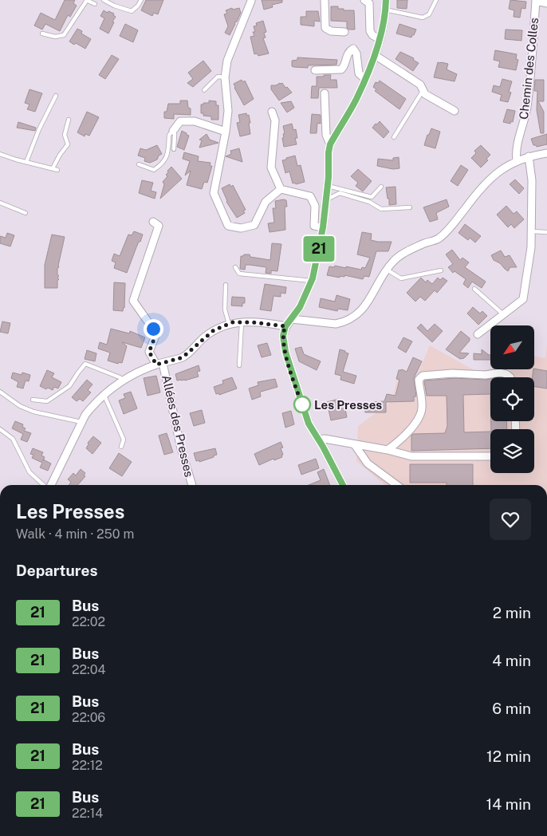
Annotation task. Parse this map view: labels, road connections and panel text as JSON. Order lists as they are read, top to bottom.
{
  "streets": {
    "street": ["Chemin des Colles", "Allées des Presses"]
  },
  "places": ["Les Presses"],
  "lines": ["bus line 21"],
  "north": "bottom left",
  "page": {
    "on_map": "21",
    "heading": [
      ["Les Presses", "Walk · 4 min · 250 m"],
      "Departures"
    ],
    "list": [
      {
        "mark": "21",
        "name": "Bus",
        "note": "22:02",
        "value": "2 min"
      },
      {
        "mark": "21",
        "name": "Bus",
        "note": "22:04",
        "value": "4 min"
      },
      {
        "mark": "21",
        "name": "Bus",
        "note": "22:06",
        "value": "6 min"
      },
      {
        "mark": "21",
        "name": "Bus",
        "note": "22:12",
        "value": "12 min"
      },
      {
        "mark": "21",
        "name": "Bus",
        "note": "22:14",
        "value": "14 min"
      }
    ]
  }
}
